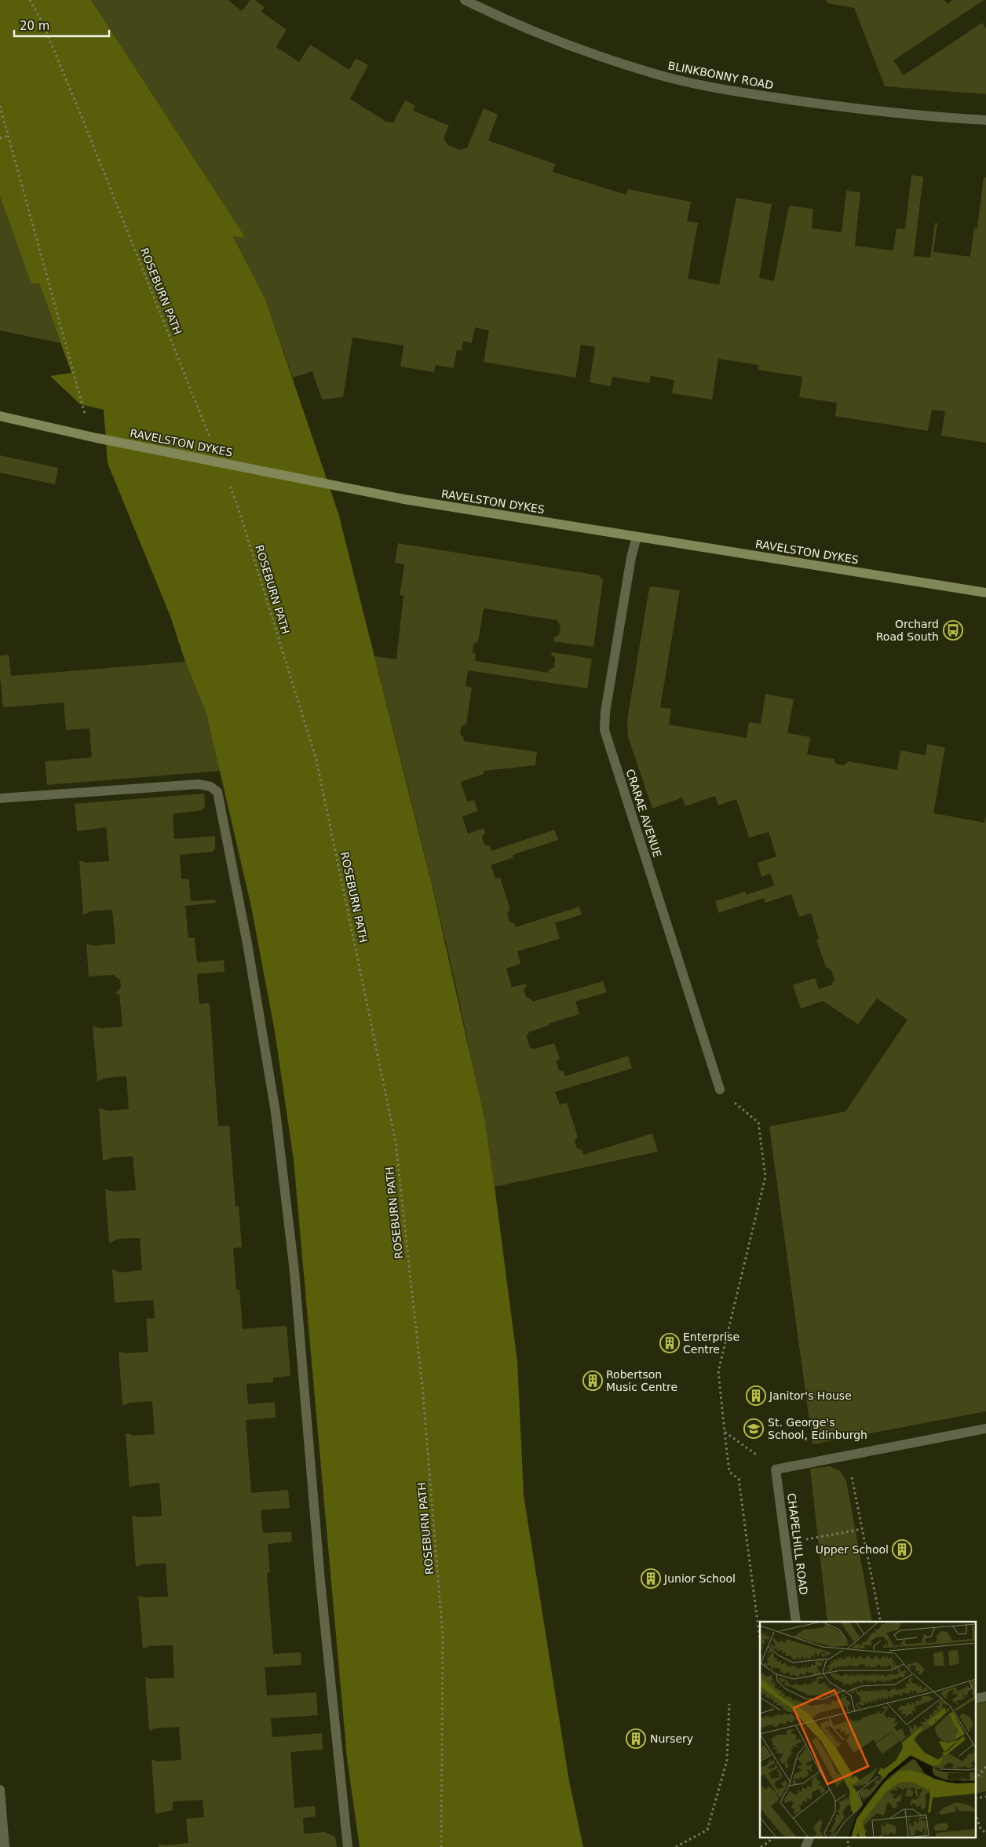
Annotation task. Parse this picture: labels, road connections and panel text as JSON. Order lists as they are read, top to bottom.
{
  "streets": {
    "street": [
      "BLINKBONNY ROAD",
      "RAVELSTON DYKES",
      "CRARAE AVENUE",
      "CHAPELHILL ROAD"
    ],
    "path": ["ROSEBURN PATH"]
  },
  "crossings": [
    ["RAVELSTON DYKES", "CRARAE AVENUE"]
  ],
  "places": {
    "bus stop": ["Orchard Road South"],
    "building": [
      "Enterprise Centre",
      "Robertson Music Centre",
      "Janitor's House",
      "Upper School",
      "Junior School",
      "Nursery"
    ],
    "school or university": ["St. George's School, Edinburgh"]
  },
  "scale_bar": "20 m"
}
